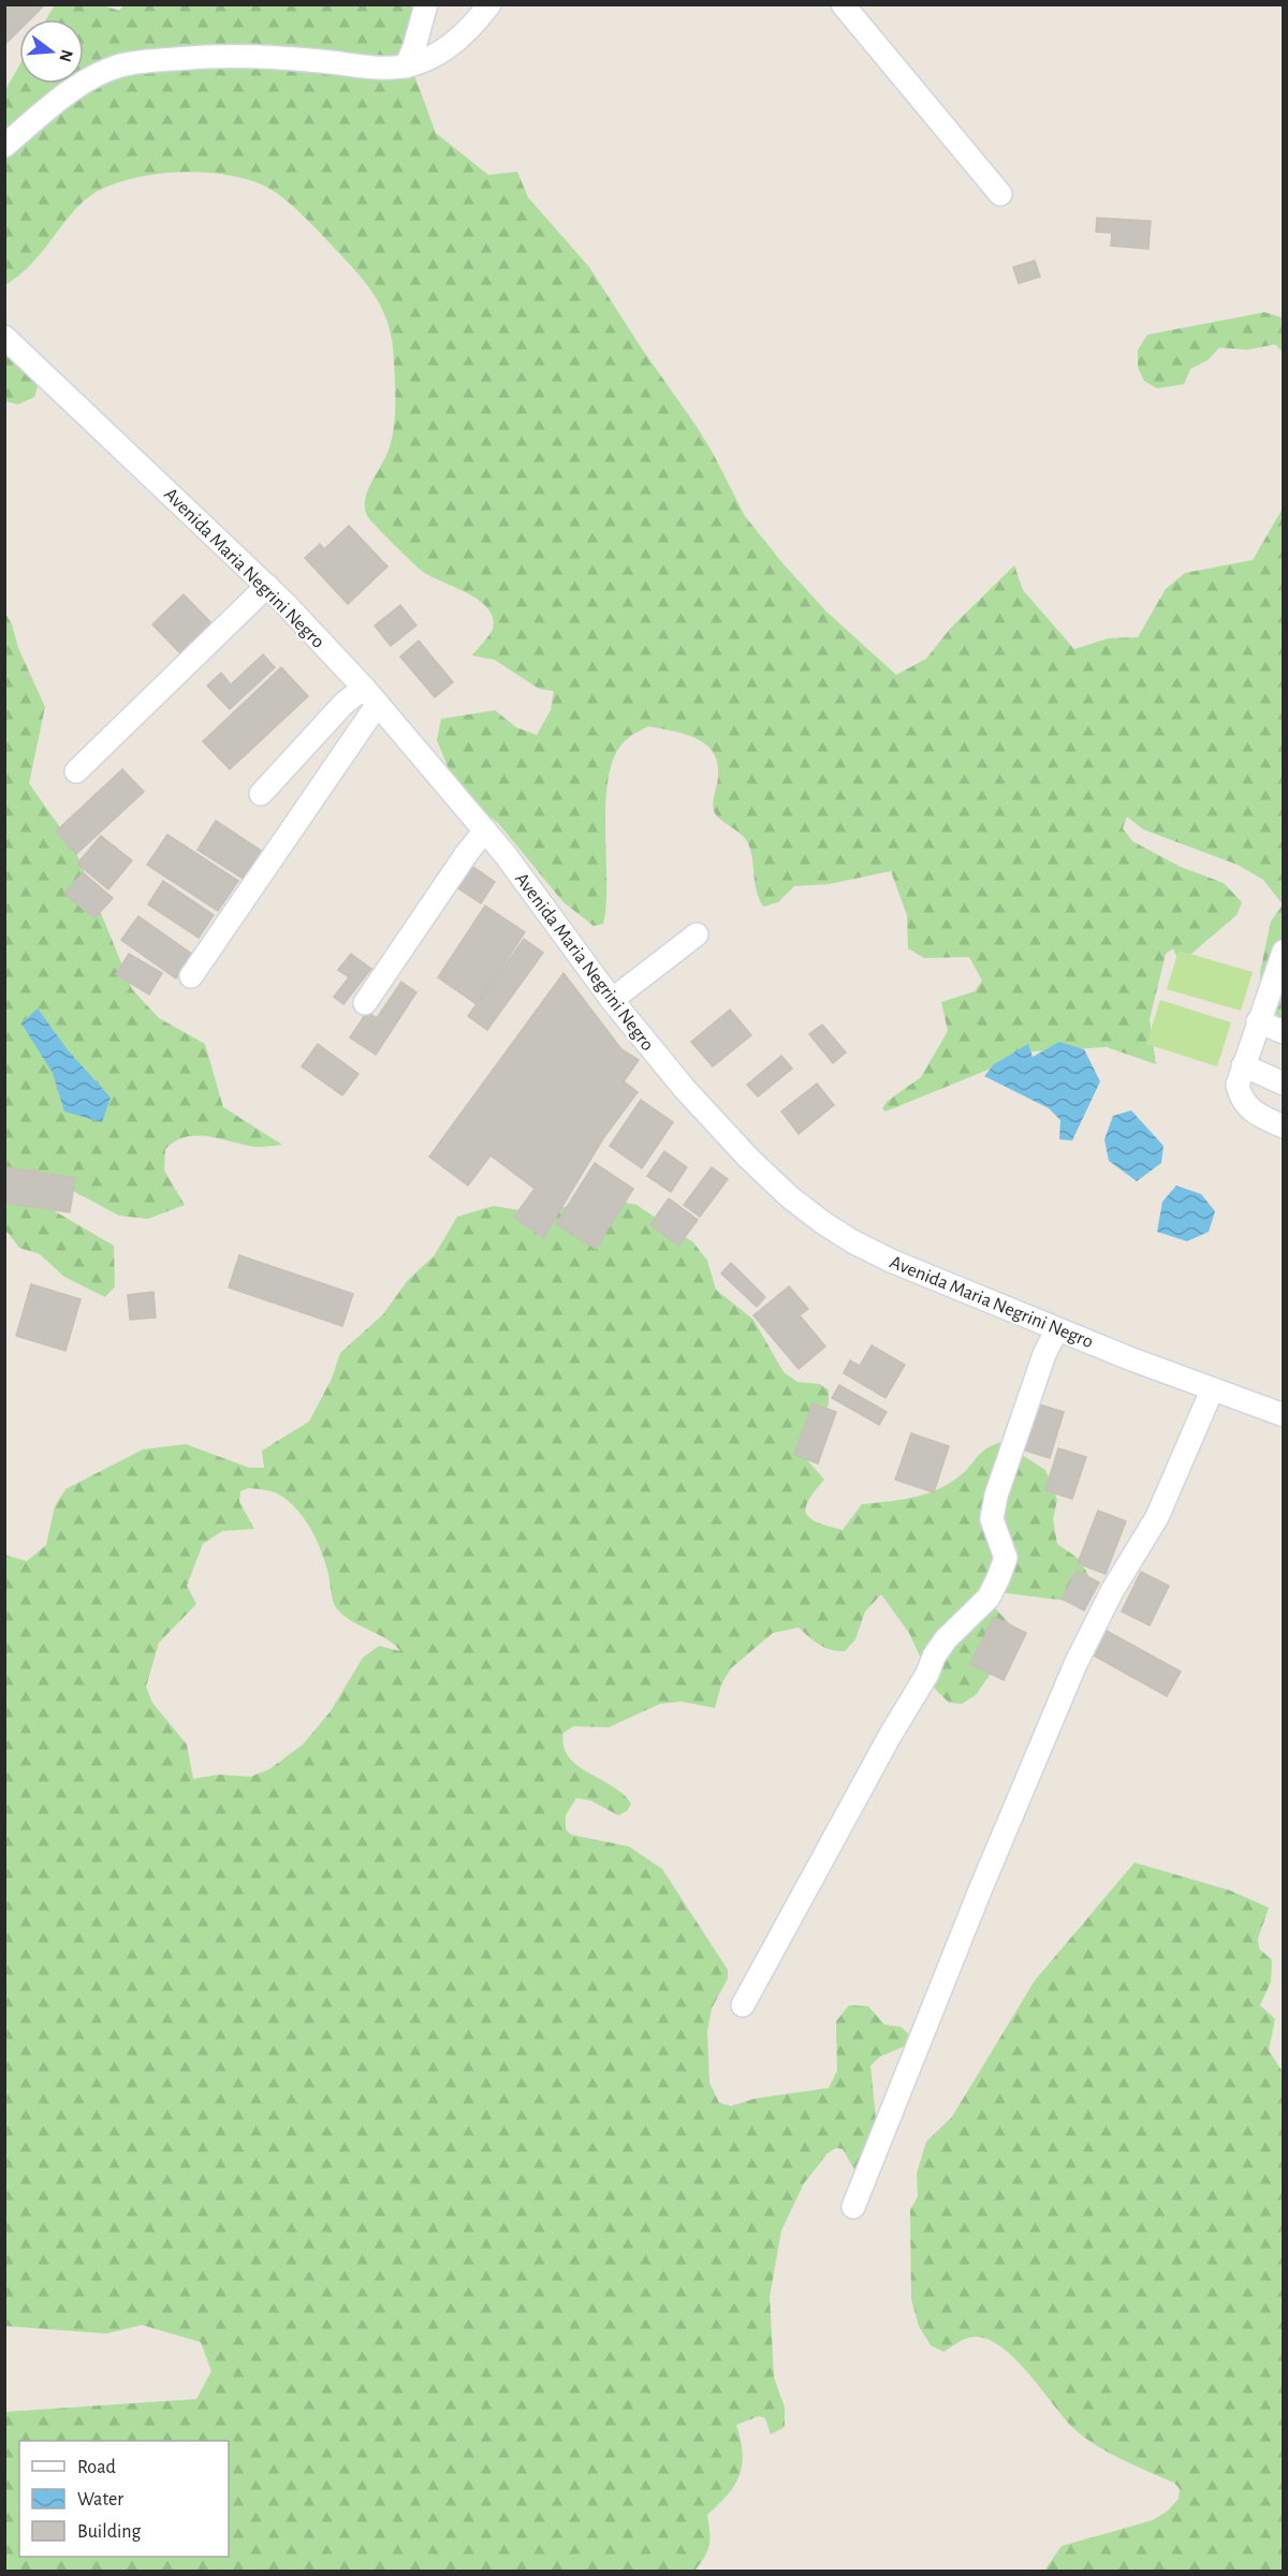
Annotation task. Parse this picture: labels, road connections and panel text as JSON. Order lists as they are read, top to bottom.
{
  "streets": {
    "street": ["Avenida Maria Negrini Negro"]
  },
  "legend": ["Road", "Water", "Building"],
  "north": "right"
}
